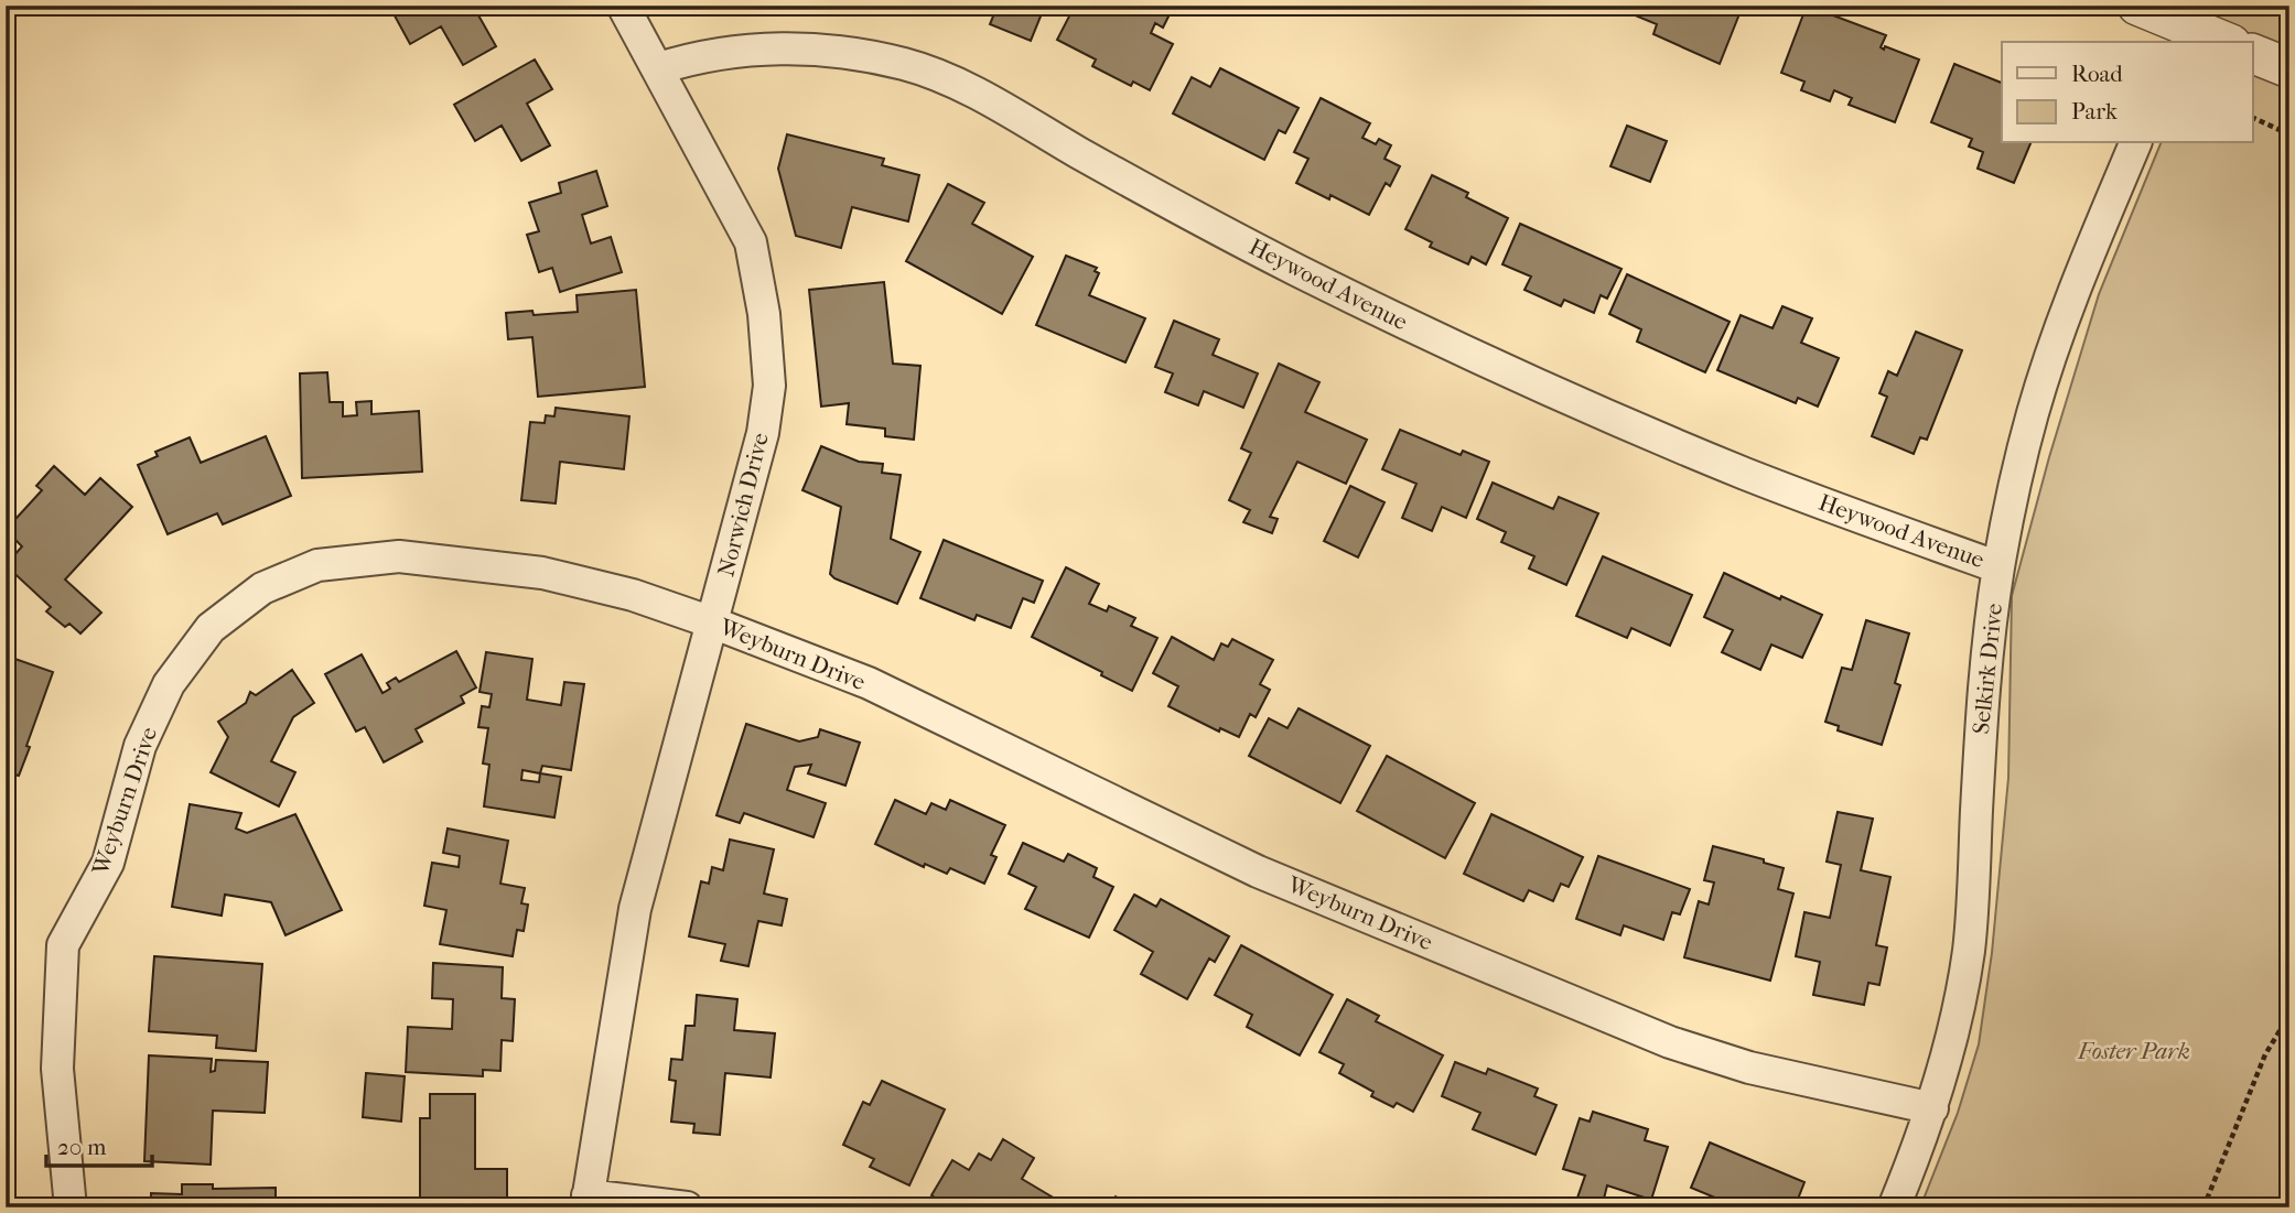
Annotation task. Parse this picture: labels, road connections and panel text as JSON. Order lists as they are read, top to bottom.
{
  "streets": {
    "street": [
      "Heywood Avenue",
      "Norwich Drive",
      "Weyburn Drive",
      "Selkirk Drive"
    ]
  },
  "crossings": [
    ["Heywood Avenue", "Norwich Drive"],
    ["Heywood Avenue", "Selkirk Drive"],
    ["Norwich Drive", "Weyburn Drive"],
    ["Weyburn Drive", "Selkirk Drive"]
  ],
  "parks": ["Foster Park"],
  "legend": ["Road", "Park"],
  "scale_bar": "20 m"
}
